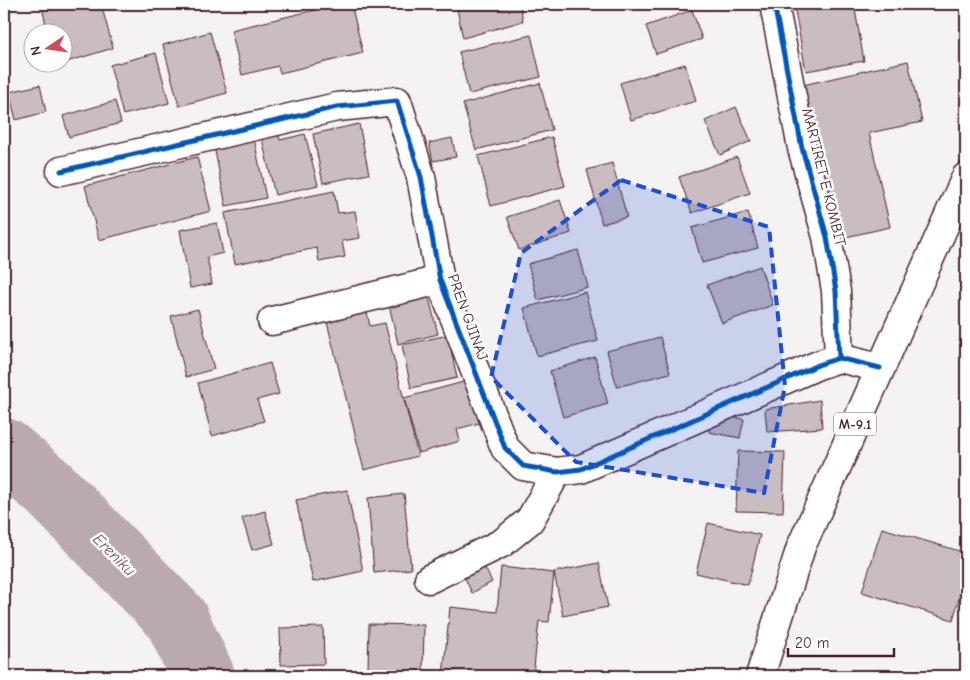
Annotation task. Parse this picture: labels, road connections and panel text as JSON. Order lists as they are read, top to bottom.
{
  "streets": {
    "street": ["MARTIRET E KOMBIT", "PREN GJINAJ", "M-9.1"]
  },
  "crossings": [
    ["MARTIRET E KOMBIT", "PREN GJINAJ"]
  ],
  "water": ["Ereniku"],
  "scale_bar": "20 m",
  "north": "left"
}
